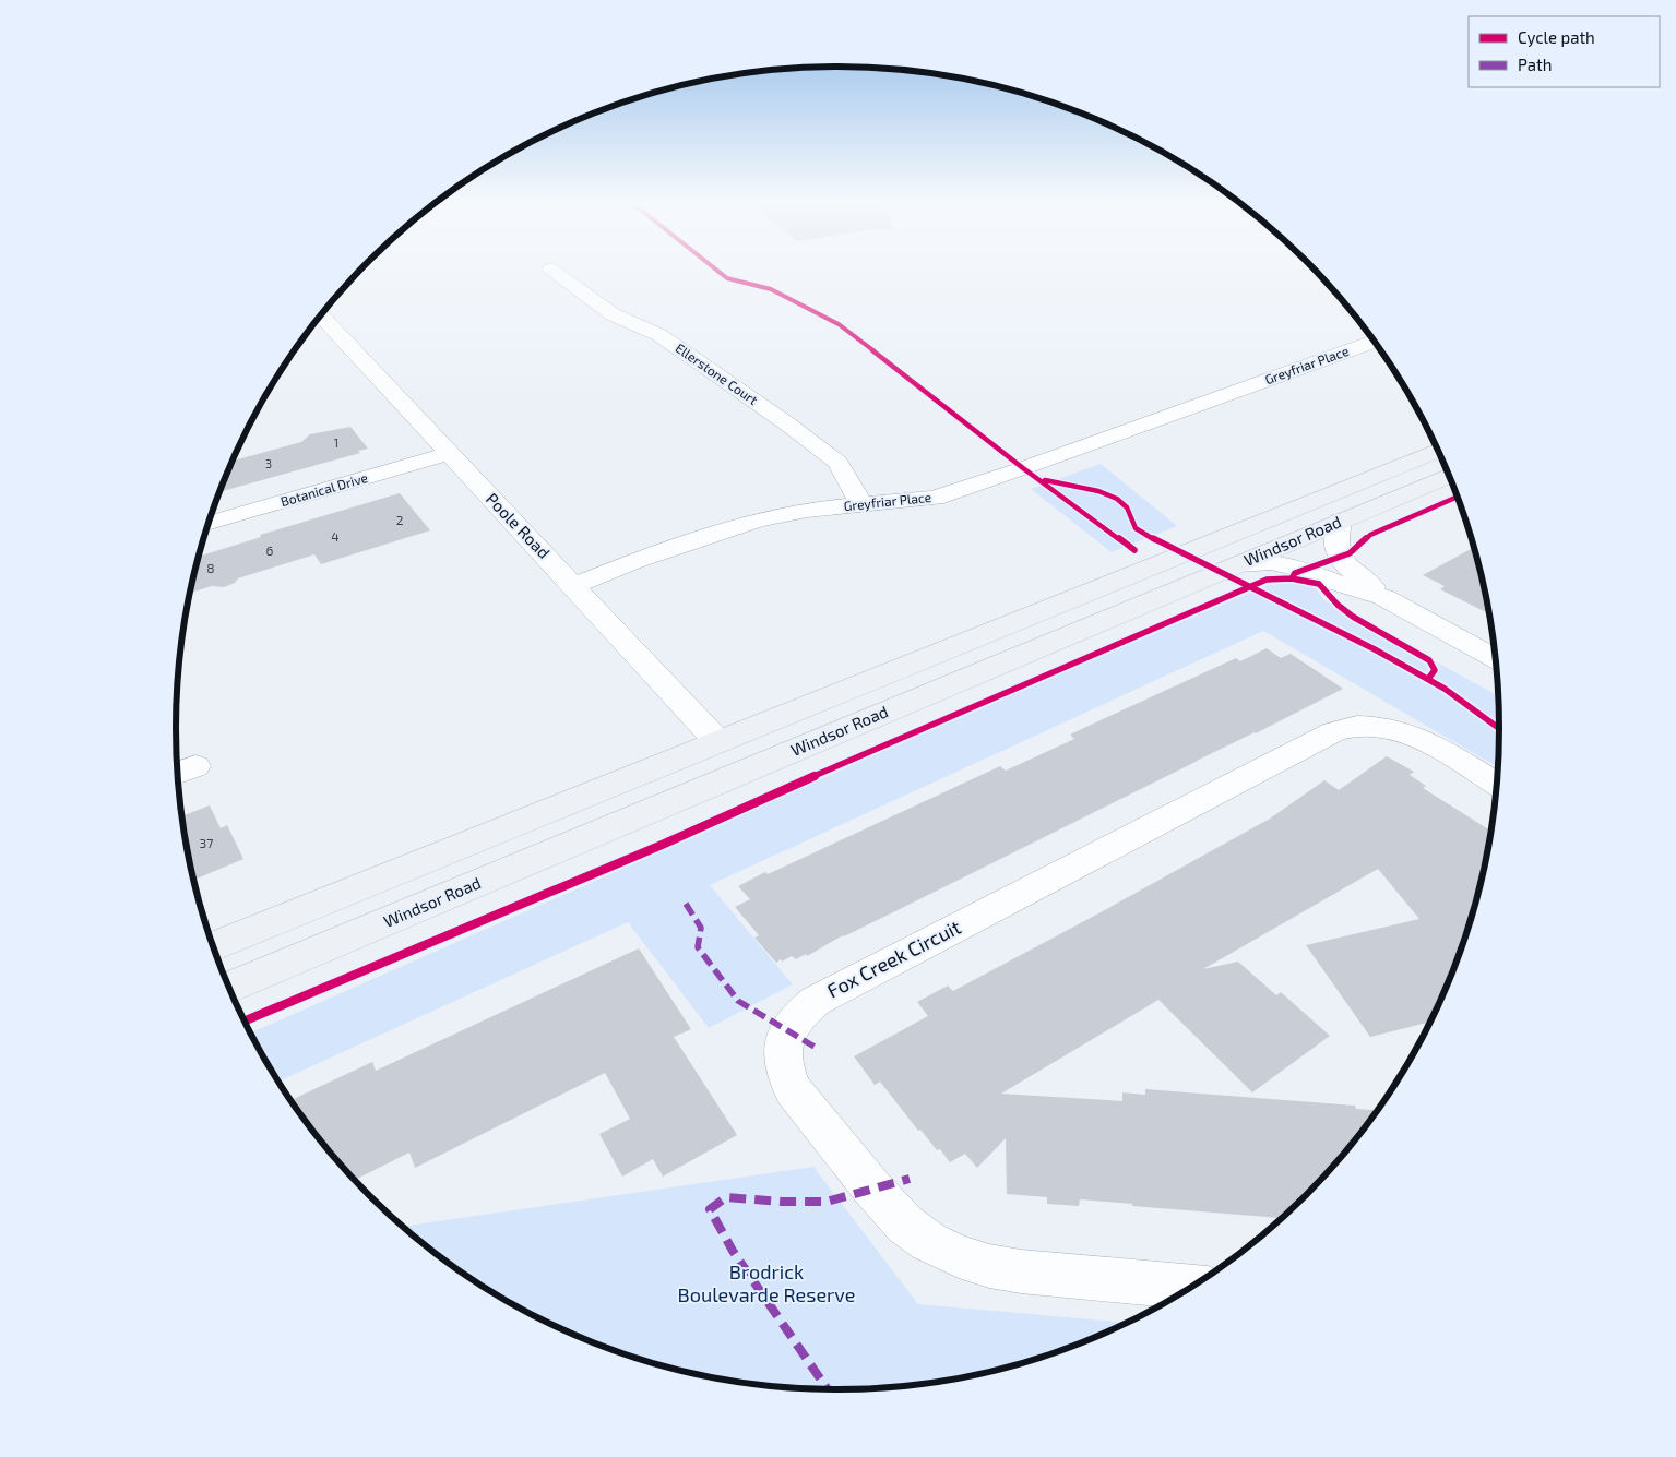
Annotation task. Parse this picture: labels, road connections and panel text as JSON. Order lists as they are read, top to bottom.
{
  "streets": {
    "main road": ["Windsor Road"],
    "street": [
      "Greyfriar Place",
      "Ellerstone Court",
      "Botanical Drive",
      "Poole Road",
      "Fox Creek Circuit"
    ]
  },
  "crossings": [
    ["Greyfriar Place", "Ellerstone Court"],
    ["Greyfriar Place", "Poole Road"],
    ["Botanical Drive", "Poole Road"],
    ["Poole Road", "Windsor Road"]
  ],
  "parks": ["Brodrick Boulevarde Reserve"],
  "house_numbers": [
    "1",
    "3",
    "2",
    "4",
    "6",
    "8",
    "37"
  ],
  "legend": ["Cycle path", "Path"]
}
